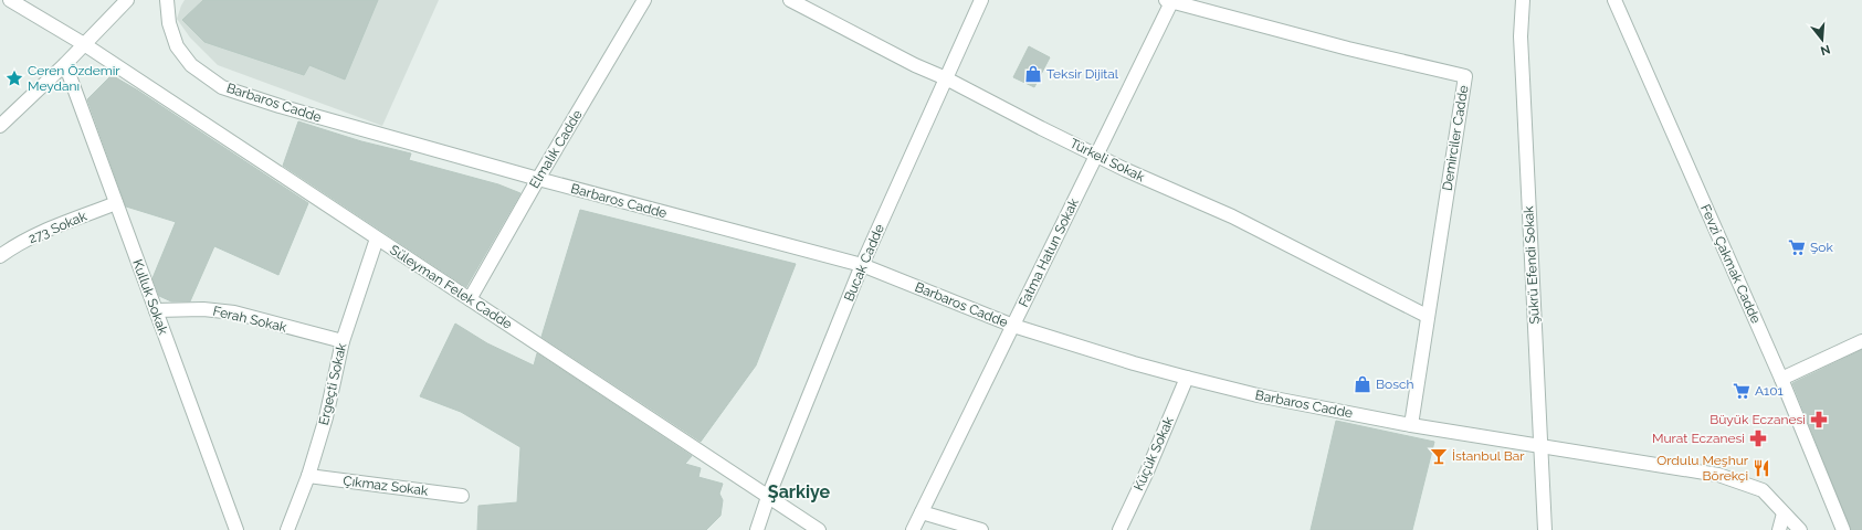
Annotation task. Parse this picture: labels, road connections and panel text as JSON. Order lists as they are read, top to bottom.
{
  "streets": {
    "street": [
      "Barbaros Cadde",
      "Demirciler Cadde",
      "Elmalık Cadde",
      "Türkeli Sokak",
      "273 Sokak",
      "Fatma Hatun Sokak",
      "Bucak Cadde",
      "Fevzi Çakmak Cadde",
      "Şükrü Efendi Sokak",
      "Süleyman Felek Cadde",
      "Kulluk Sokak",
      "Ferah Sokak",
      "Ergeçti Sokak",
      "Küçük Sokak",
      "Çıkmaz Sokak"
    ]
  },
  "crossings": [
    ["Barbaros Cadde", "Demirciler Cadde"],
    ["Barbaros Cadde", "Elmalık Cadde"],
    ["Barbaros Cadde", "Fatma Hatun Sokak"],
    ["Barbaros Cadde", "Bucak Cadde"],
    ["Barbaros Cadde", "Şükrü Efendi Sokak"],
    ["Barbaros Cadde", "Küçük Sokak"],
    ["Demirciler Cadde", "Türkeli Sokak"],
    ["Demirciler Cadde", "Fatma Hatun Sokak"],
    ["Elmalık Cadde", "Süleyman Felek Cadde"],
    ["Türkeli Sokak", "Fatma Hatun Sokak"],
    ["Türkeli Sokak", "Bucak Cadde"],
    ["273 Sokak", "Kulluk Sokak"],
    ["Bucak Cadde", "Süleyman Felek Cadde"],
    ["Süleyman Felek Cadde", "Ergeçti Sokak"],
    ["Kulluk Sokak", "Ferah Sokak"],
    ["Ferah Sokak", "Ergeçti Sokak"],
    ["Ergeçti Sokak", "Çıkmaz Sokak"]
  ],
  "districts": ["Şarkiye"],
  "places": {
    "shop": ["Teksir Dijital", "Bosch"],
    "place": ["Ceren Özdemir Meydanı"],
    "supermarket": ["Şok", "A101"],
    "pharmacy": ["Büyük Eczanesi", "Murat Eczanesi"],
    "bar": ["İstanbul Bar"],
    "restaurant": ["Ordulu Meşhur Börekçi"]
  },
  "north": "bottom"
}
